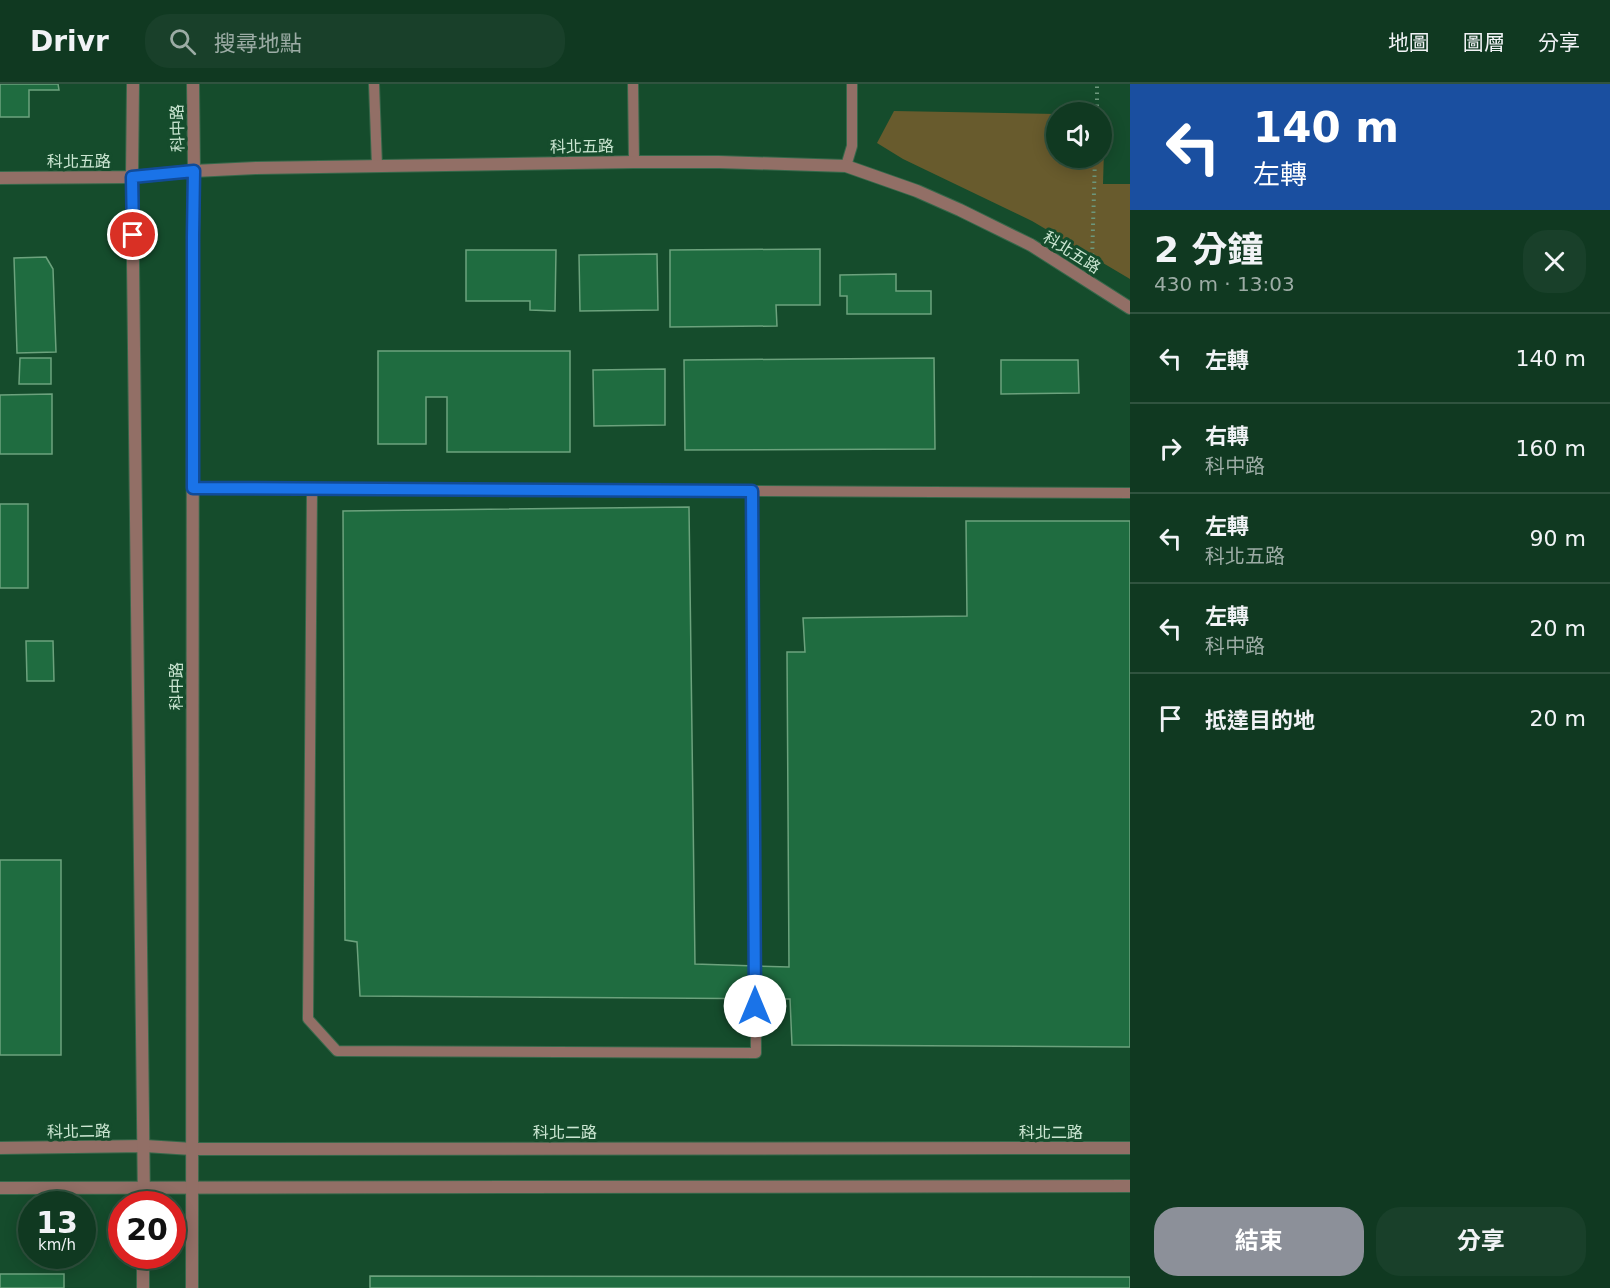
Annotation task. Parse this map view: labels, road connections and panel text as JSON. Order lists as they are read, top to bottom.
{
  "streets": {
    "street": ["科中路", "科北五路", "科北二路"]
  },
  "crossings": [
    ["科中路", "科北五路"],
    ["科中路", "科北二路"]
  ],
  "page": {
    "header": "Drivr",
    "search": "搜尋地點",
    "nav": ["地圖", "圖層", "分享"],
    "turn": ["140 m", "左轉"],
    "heading": ["2 分鐘", "430 m · 13:03"],
    "list": [
      {
        "name": "左轉",
        "value": "140 m"
      },
      {
        "name": "右轉",
        "note": "科中路",
        "value": "160 m"
      },
      {
        "name": "左轉",
        "note": "科北五路",
        "value": "90 m"
      },
      {
        "name": "左轉",
        "note": "科中路",
        "value": "20 m"
      },
      {
        "name": "抵達目的地",
        "value": "20 m"
      }
    ],
    "speed": "13 km/h",
    "limit": "20",
    "buttons": ["結束", "分享"]
  }
}
